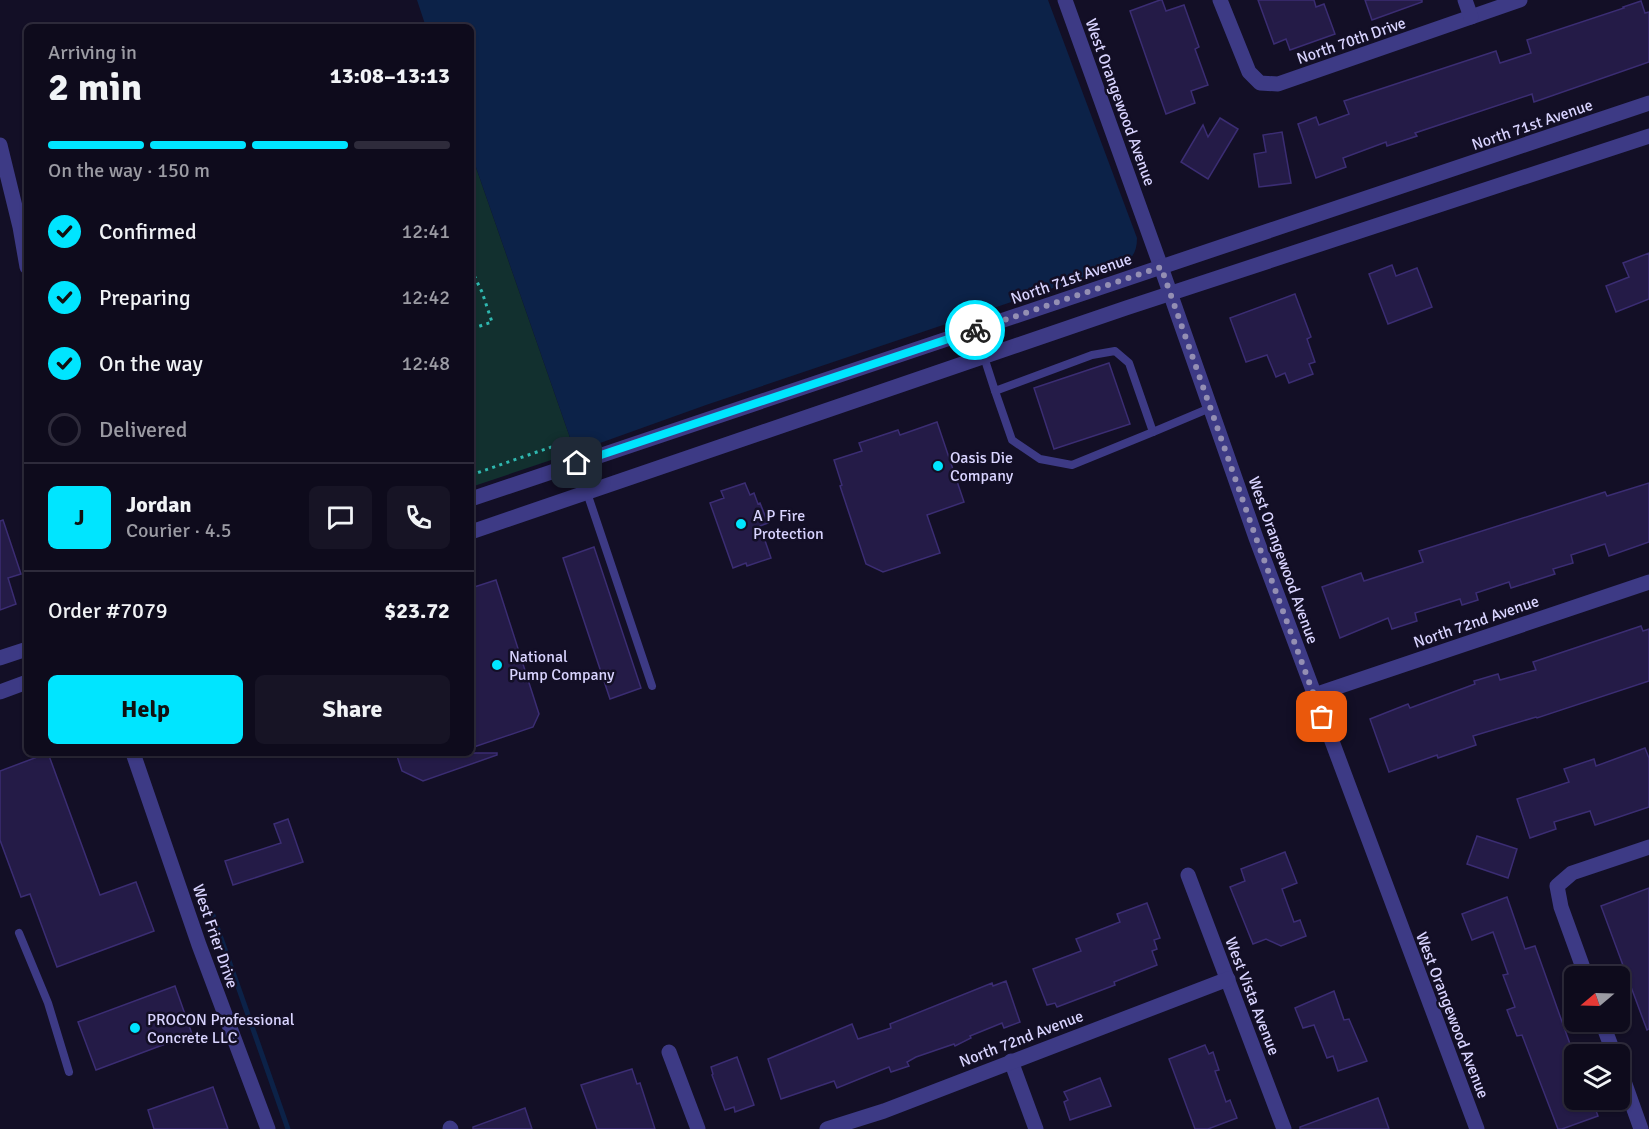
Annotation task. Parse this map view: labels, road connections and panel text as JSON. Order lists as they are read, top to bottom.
{
  "streets": {
    "street": [
      "North 70th Drive",
      "West Orangewood Avenue",
      "North 71st Avenue",
      "North 72nd Avenue",
      "West Frier Drive",
      "West Vista Avenue"
    ]
  },
  "crossings": [
    ["West Orangewood Avenue", "North 71st Avenue"],
    ["West Orangewood Avenue", "North 72nd Avenue"],
    ["North 72nd Avenue", "West Vista Avenue"]
  ],
  "places": [
    "Oasis Die Company",
    "A P Fire Protection",
    "National Pump Company",
    "PROCON Professional Concrete LLC"
  ],
  "north": "left",
  "page": {
    "heading": ["2 min", "Arriving in", "13:08–13:13"],
    "panel": [
      "Jordan",
      "Courier · 4.5",
      "Order #7079",
      "$23.72"
    ],
    "bar": "On the way · 150 m",
    "list": [
      ["Confirmed", "12:41"],
      ["Preparing", "12:42"],
      ["On the way", "12:48"],
      "Delivered"
    ],
    "round": "J",
    "buttons": ["Help", "Share"]
  }
}
